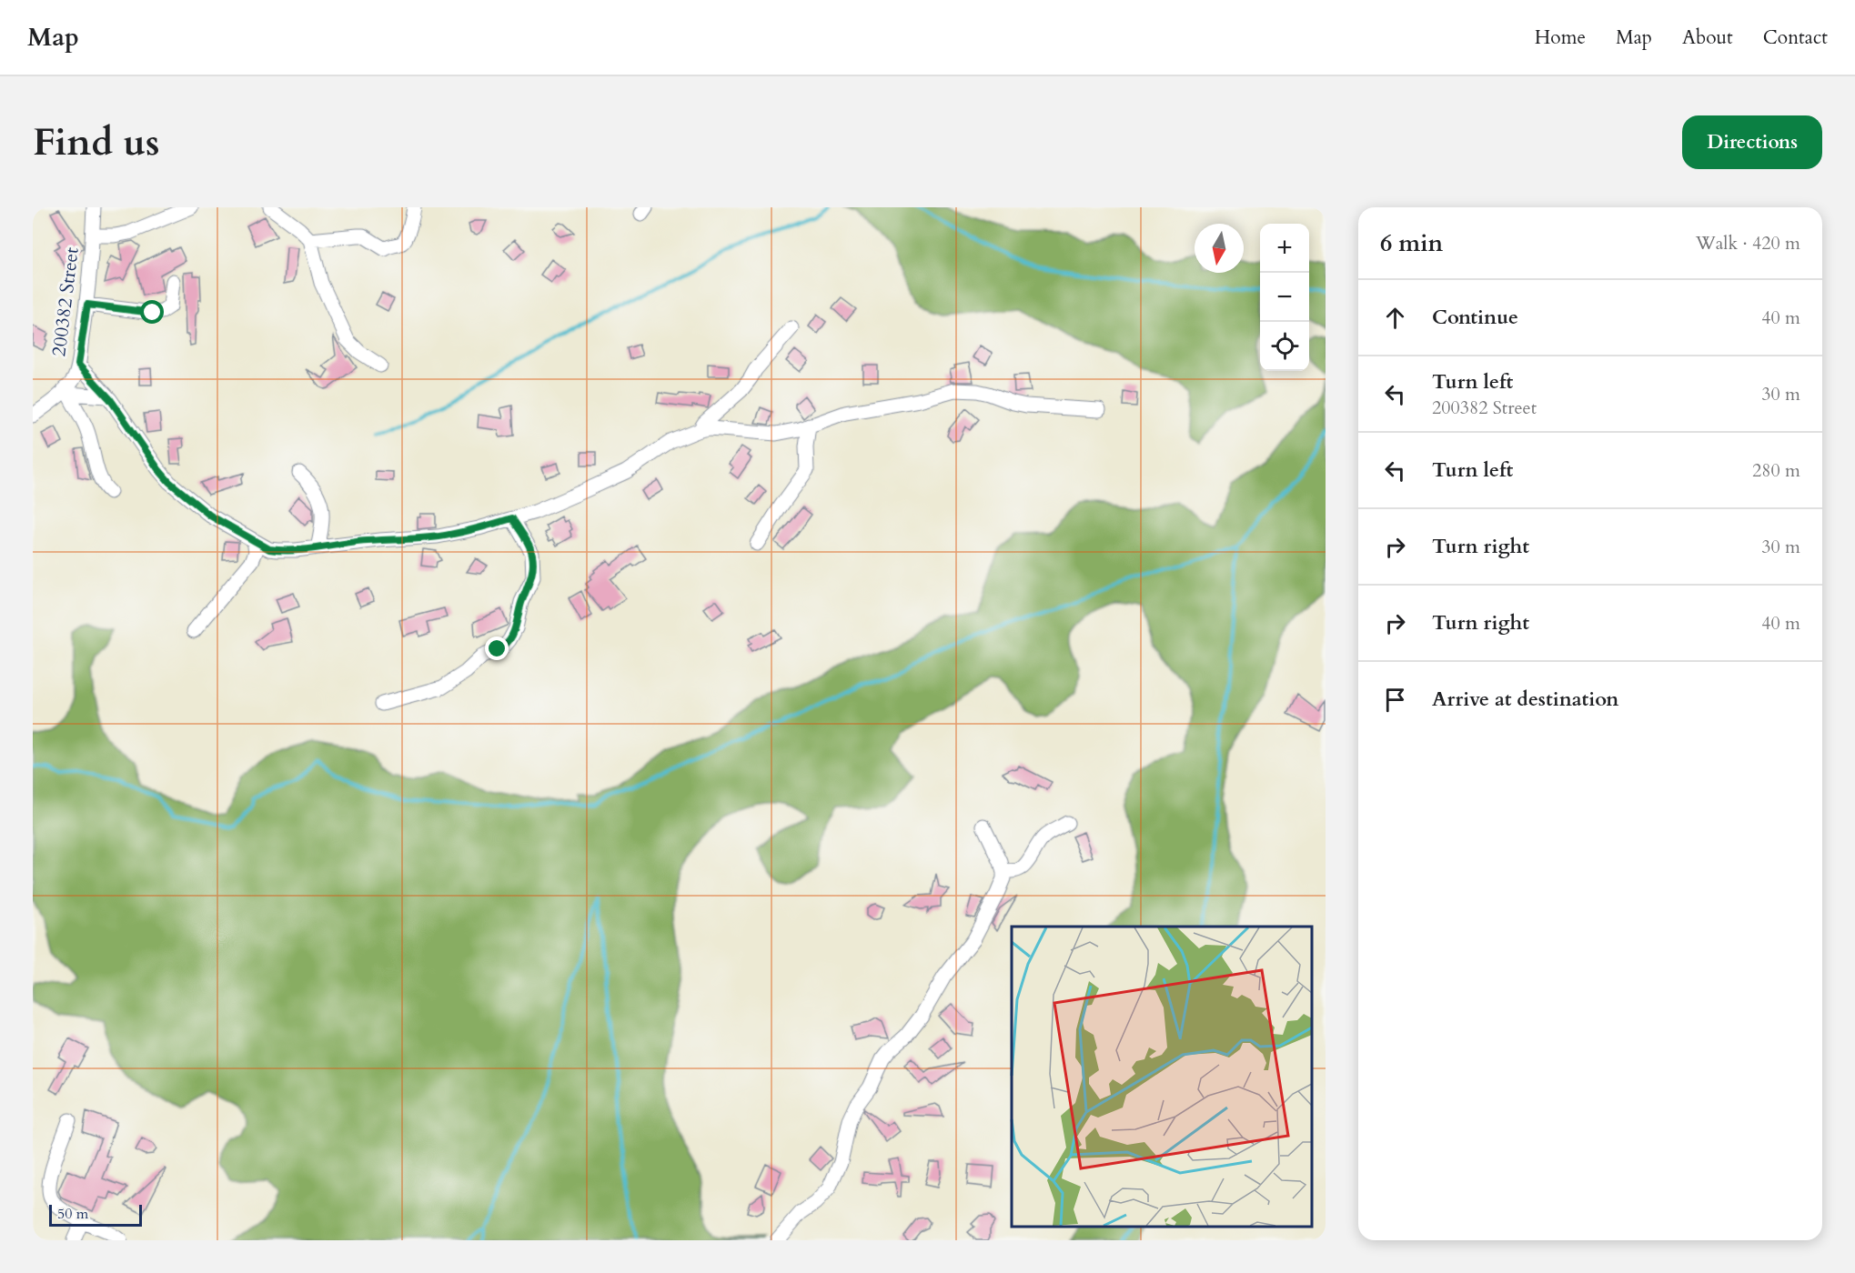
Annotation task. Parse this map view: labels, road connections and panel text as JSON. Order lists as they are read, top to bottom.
{
  "streets": {
    "street": ["200382 Street"]
  },
  "scale_bar": "50 m",
  "north": "bottom",
  "page": {
    "header": "Map",
    "nav": [
      "Home",
      "Map",
      "About",
      "Contact"
    ],
    "buttons": "Directions",
    "title": "Find us",
    "heading": ["6 min", "Walk · 420 m"],
    "map_buttons": ["+", "−"],
    "list": [
      ["Continue", "40 m"],
      ["Turn left", "200382 Street", "30 m"],
      ["Turn left", "280 m"],
      ["Turn right", "30 m"],
      ["Turn right", "40 m"],
      "Arrive at destination"
    ],
    "scale": "50 m"
  }
}
